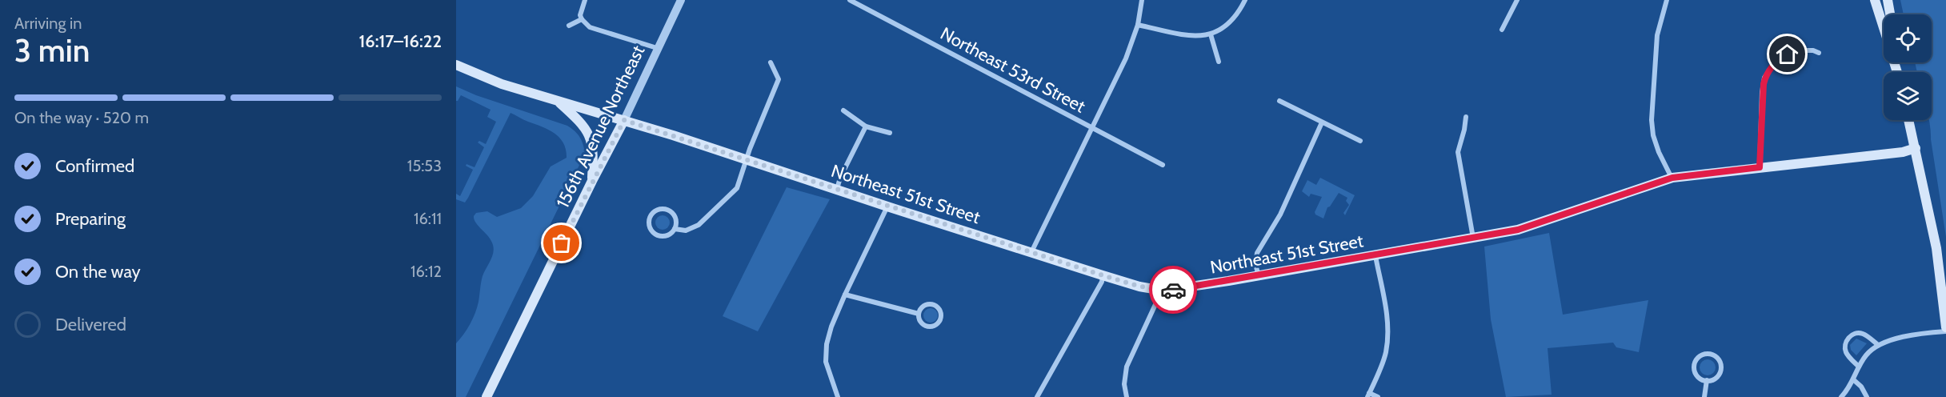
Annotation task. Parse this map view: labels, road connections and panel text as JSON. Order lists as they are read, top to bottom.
{
  "streets": {
    "main road": ["156th Avenue Northeast", "Northeast 51st Street"],
    "street": ["Northeast 53rd Street"]
  },
  "crossings": [
    ["156th Avenue Northeast", "Northeast 51st Street"]
  ],
  "page": {
    "heading": ["3 min", "Arriving in", "16:17–16:22"],
    "bar": "On the way · 520 m",
    "list": [
      ["Confirmed", "15:53"],
      ["Preparing", "16:11"],
      ["On the way", "16:12"],
      "Delivered"
    ]
  }
}
